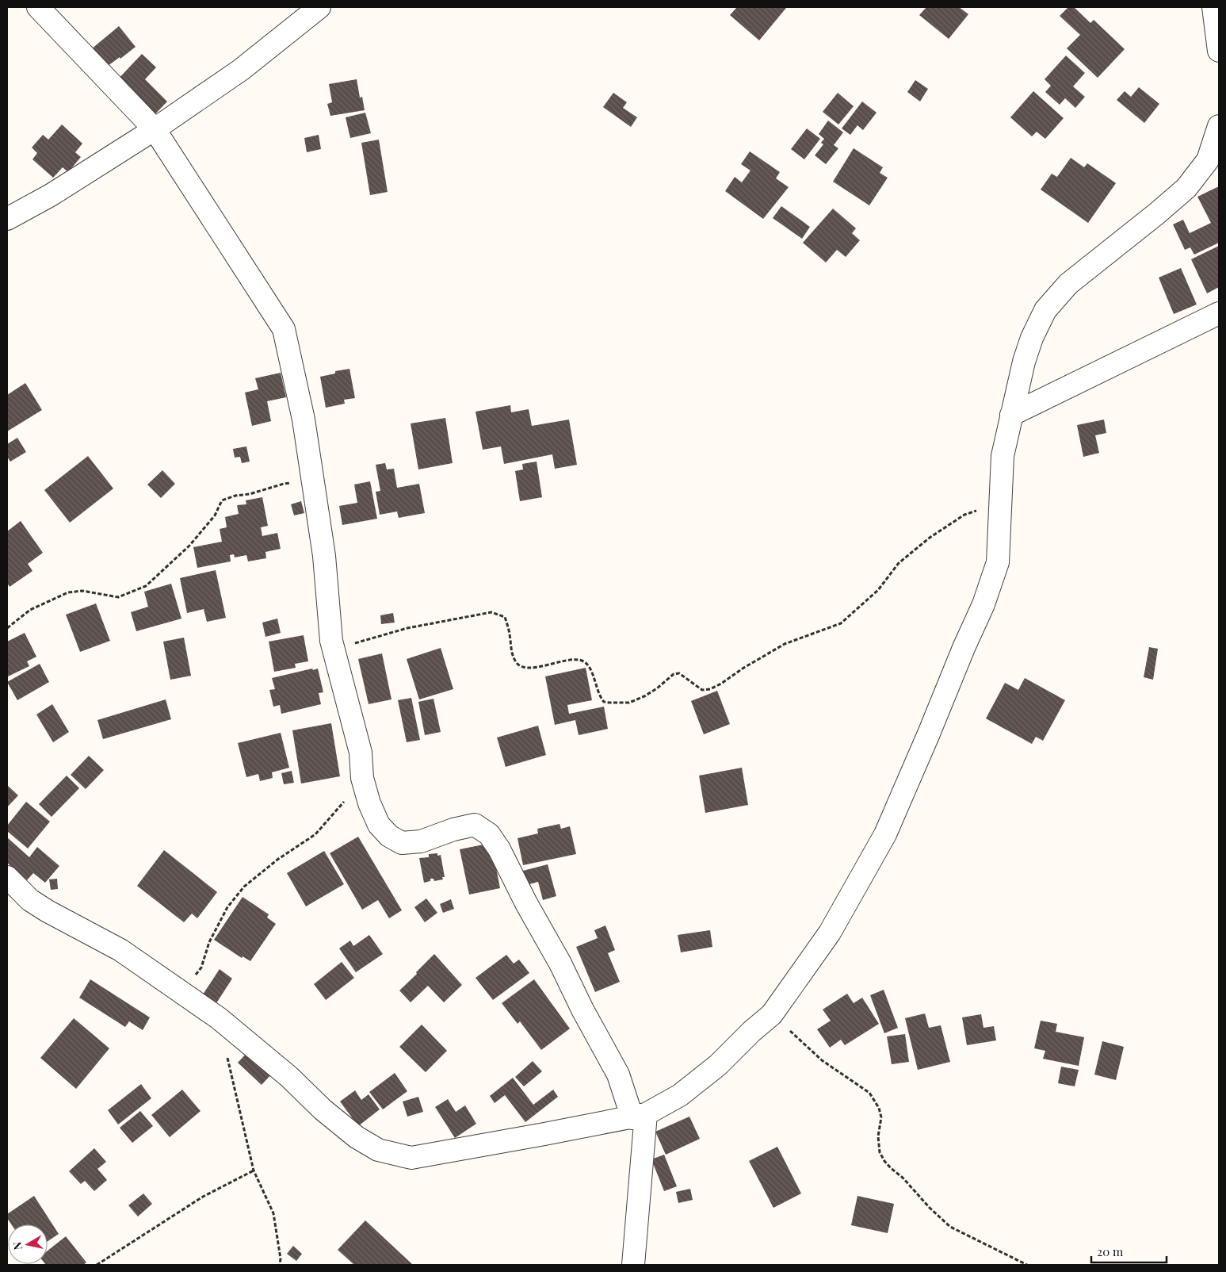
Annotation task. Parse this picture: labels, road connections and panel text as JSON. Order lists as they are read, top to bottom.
{
  "scale_bar": "20 m",
  "north": "left"
}
